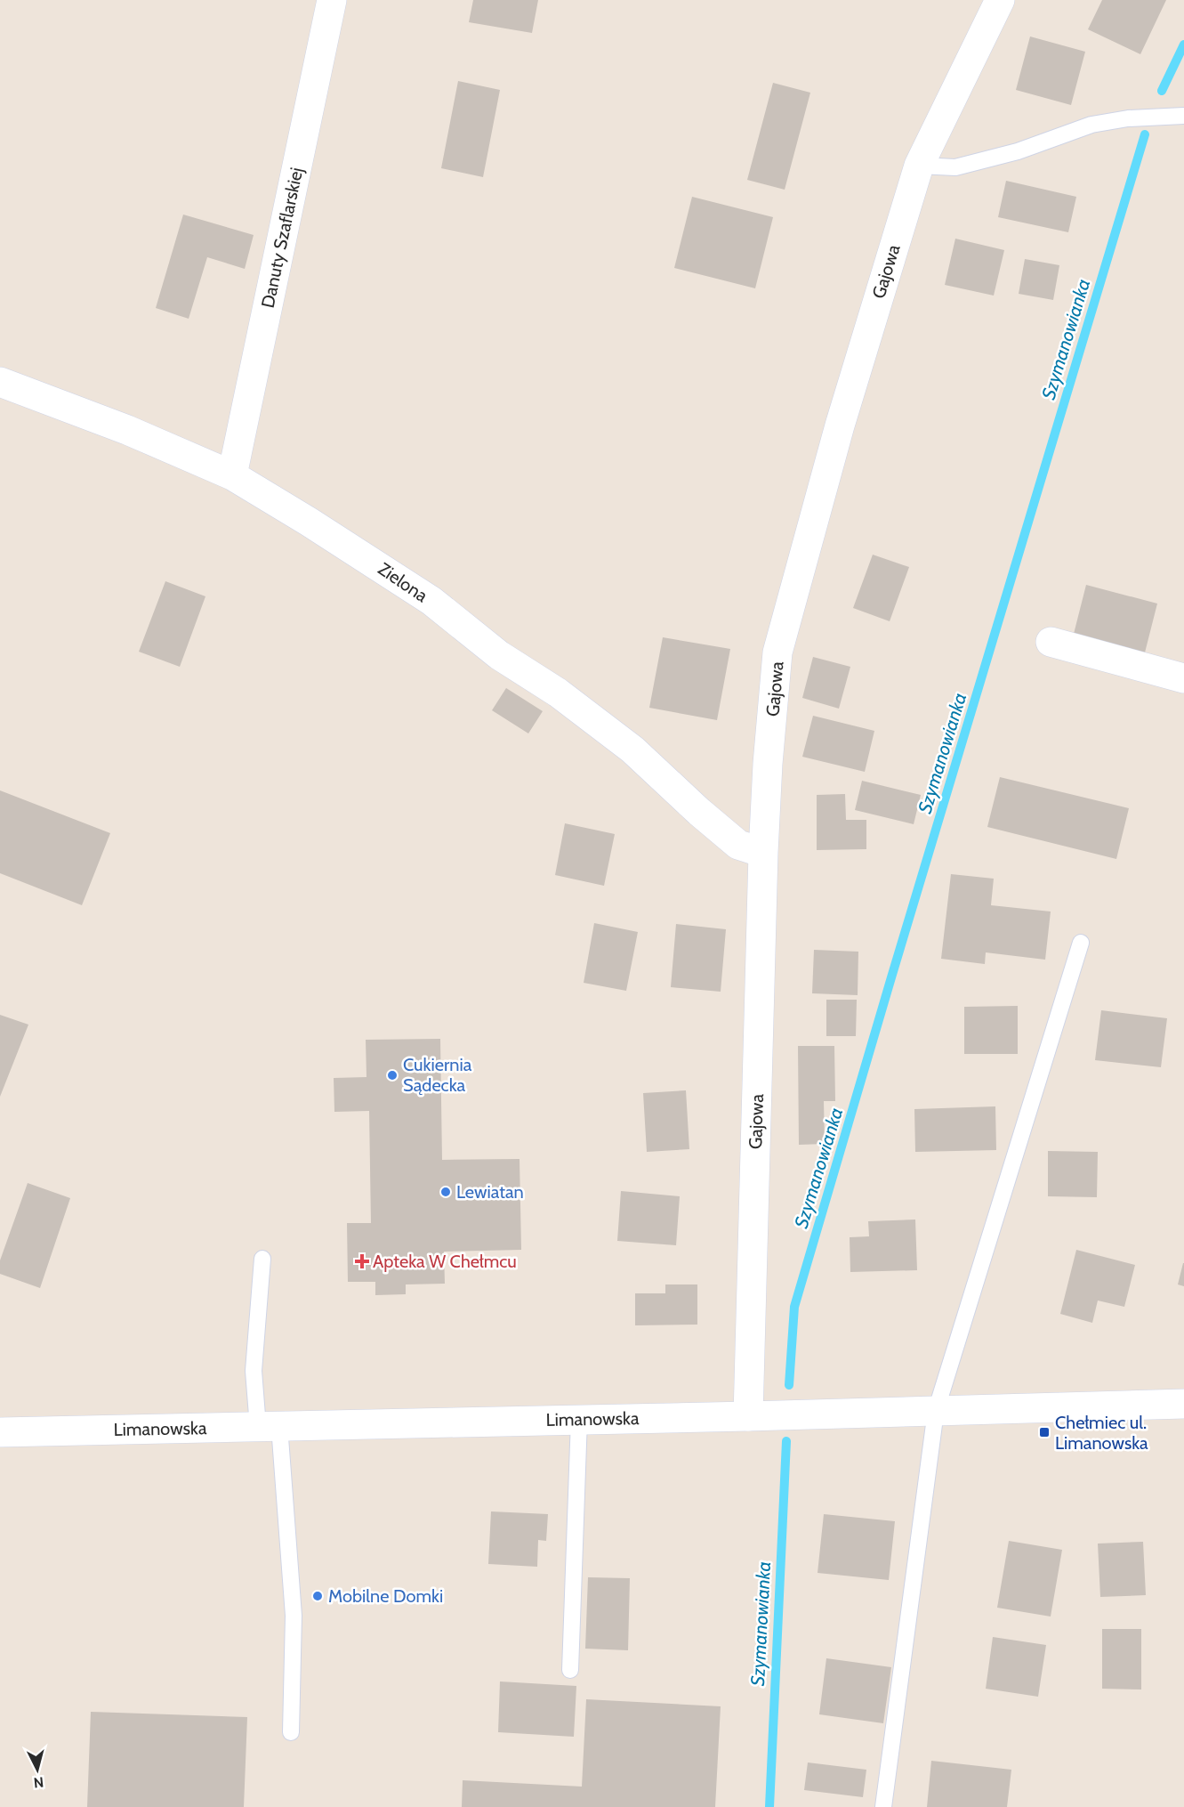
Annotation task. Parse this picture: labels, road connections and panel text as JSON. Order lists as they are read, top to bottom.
{
  "streets": {
    "street": [
      "Danuty Szaflarskiej",
      "Gajowa",
      "Zielona",
      "Limanowska"
    ]
  },
  "crossings": [
    ["Danuty Szaflarskiej", "Zielona"],
    ["Gajowa", "Zielona"],
    ["Gajowa", "Limanowska"]
  ],
  "water": ["Szymanowianka"],
  "places": {
    "other": ["Cukiernia Sądecka", "Lewiatan", "Mobilne Domki"],
    "health": ["Apteka W Chełmcu"],
    "transit": ["Chełmiec ul. Limanowska"]
  },
  "north": "bottom"
}
